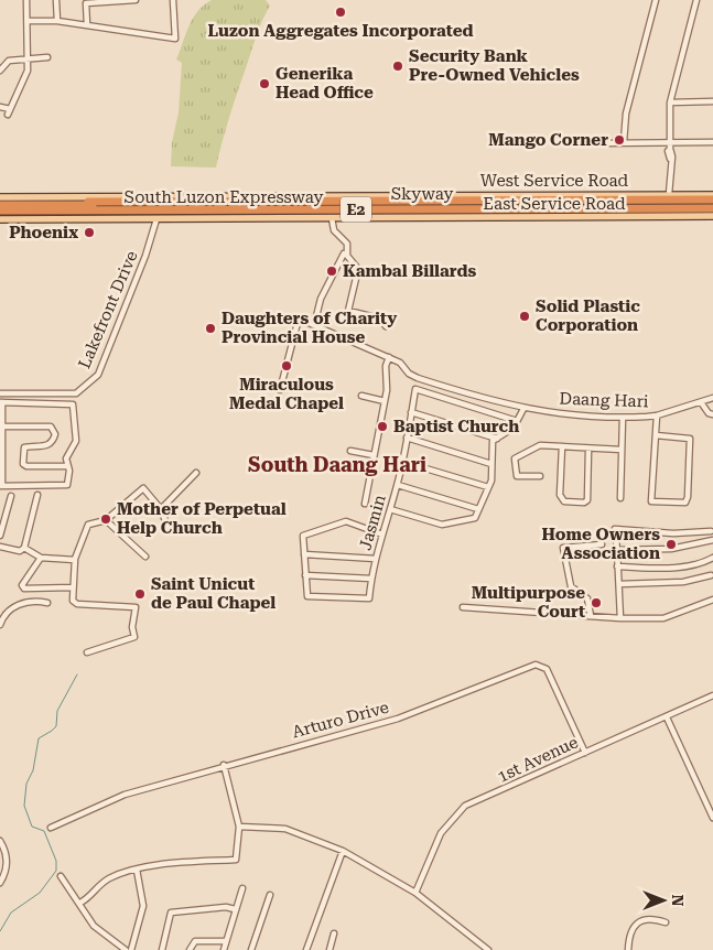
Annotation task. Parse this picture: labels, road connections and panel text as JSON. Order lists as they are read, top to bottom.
{
  "streets": {
    "highway": ["Skyway", "South Luzon Expressway", "E2"],
    "main road": ["West Service Road", "East Service Road"],
    "street": [
      "Lakefront Drive",
      "Daang Hari",
      "Jasmin",
      "Arturo Drive",
      "1st Avenue"
    ]
  },
  "crossings": [
    ["East Service Road", "Lakefront Drive"],
    ["Arturo Drive", "1st Avenue"]
  ],
  "districts": ["South Daang Hari"],
  "places": [
    "Luzon Aggregates Incorporated",
    "Security Bank Pre-Owned Vehicles",
    "Generika Head Office",
    "Mango Corner",
    "Phoenix",
    "Kambal Billards",
    "Solid Plastic Corporation",
    "Daughters of Charity Provincial House",
    "Miraculous Medal Chapel",
    "Baptist Church",
    "Mother of Perpetual Help Church",
    "Home Owners Association",
    "Saint Unicut de Paul Chapel",
    "Multipurpose Court"
  ],
  "north": "right"
}
